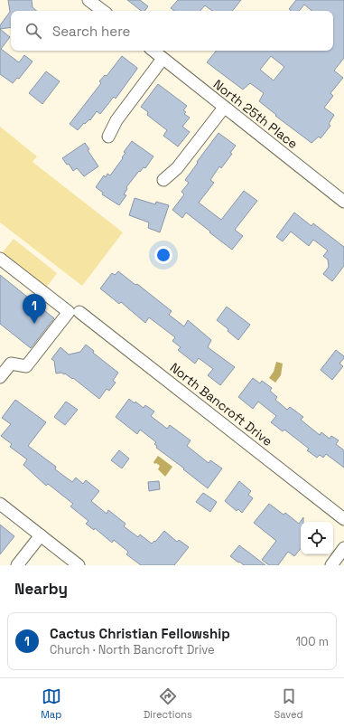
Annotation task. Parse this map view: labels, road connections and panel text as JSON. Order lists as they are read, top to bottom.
{
  "streets": {
    "street": ["North 25th Place", "North Bancroft Drive"]
  },
  "page": {
    "search": "Search here",
    "pins": "1",
    "heading": "Nearby",
    "list": [
      {
        "mark": "1",
        "name": "Cactus Christian Fellowship",
        "note": "Church · North Bancroft Drive",
        "value": "100 m"
      }
    ],
    "nav": ["Map", "Directions", "Saved"]
  }
}
